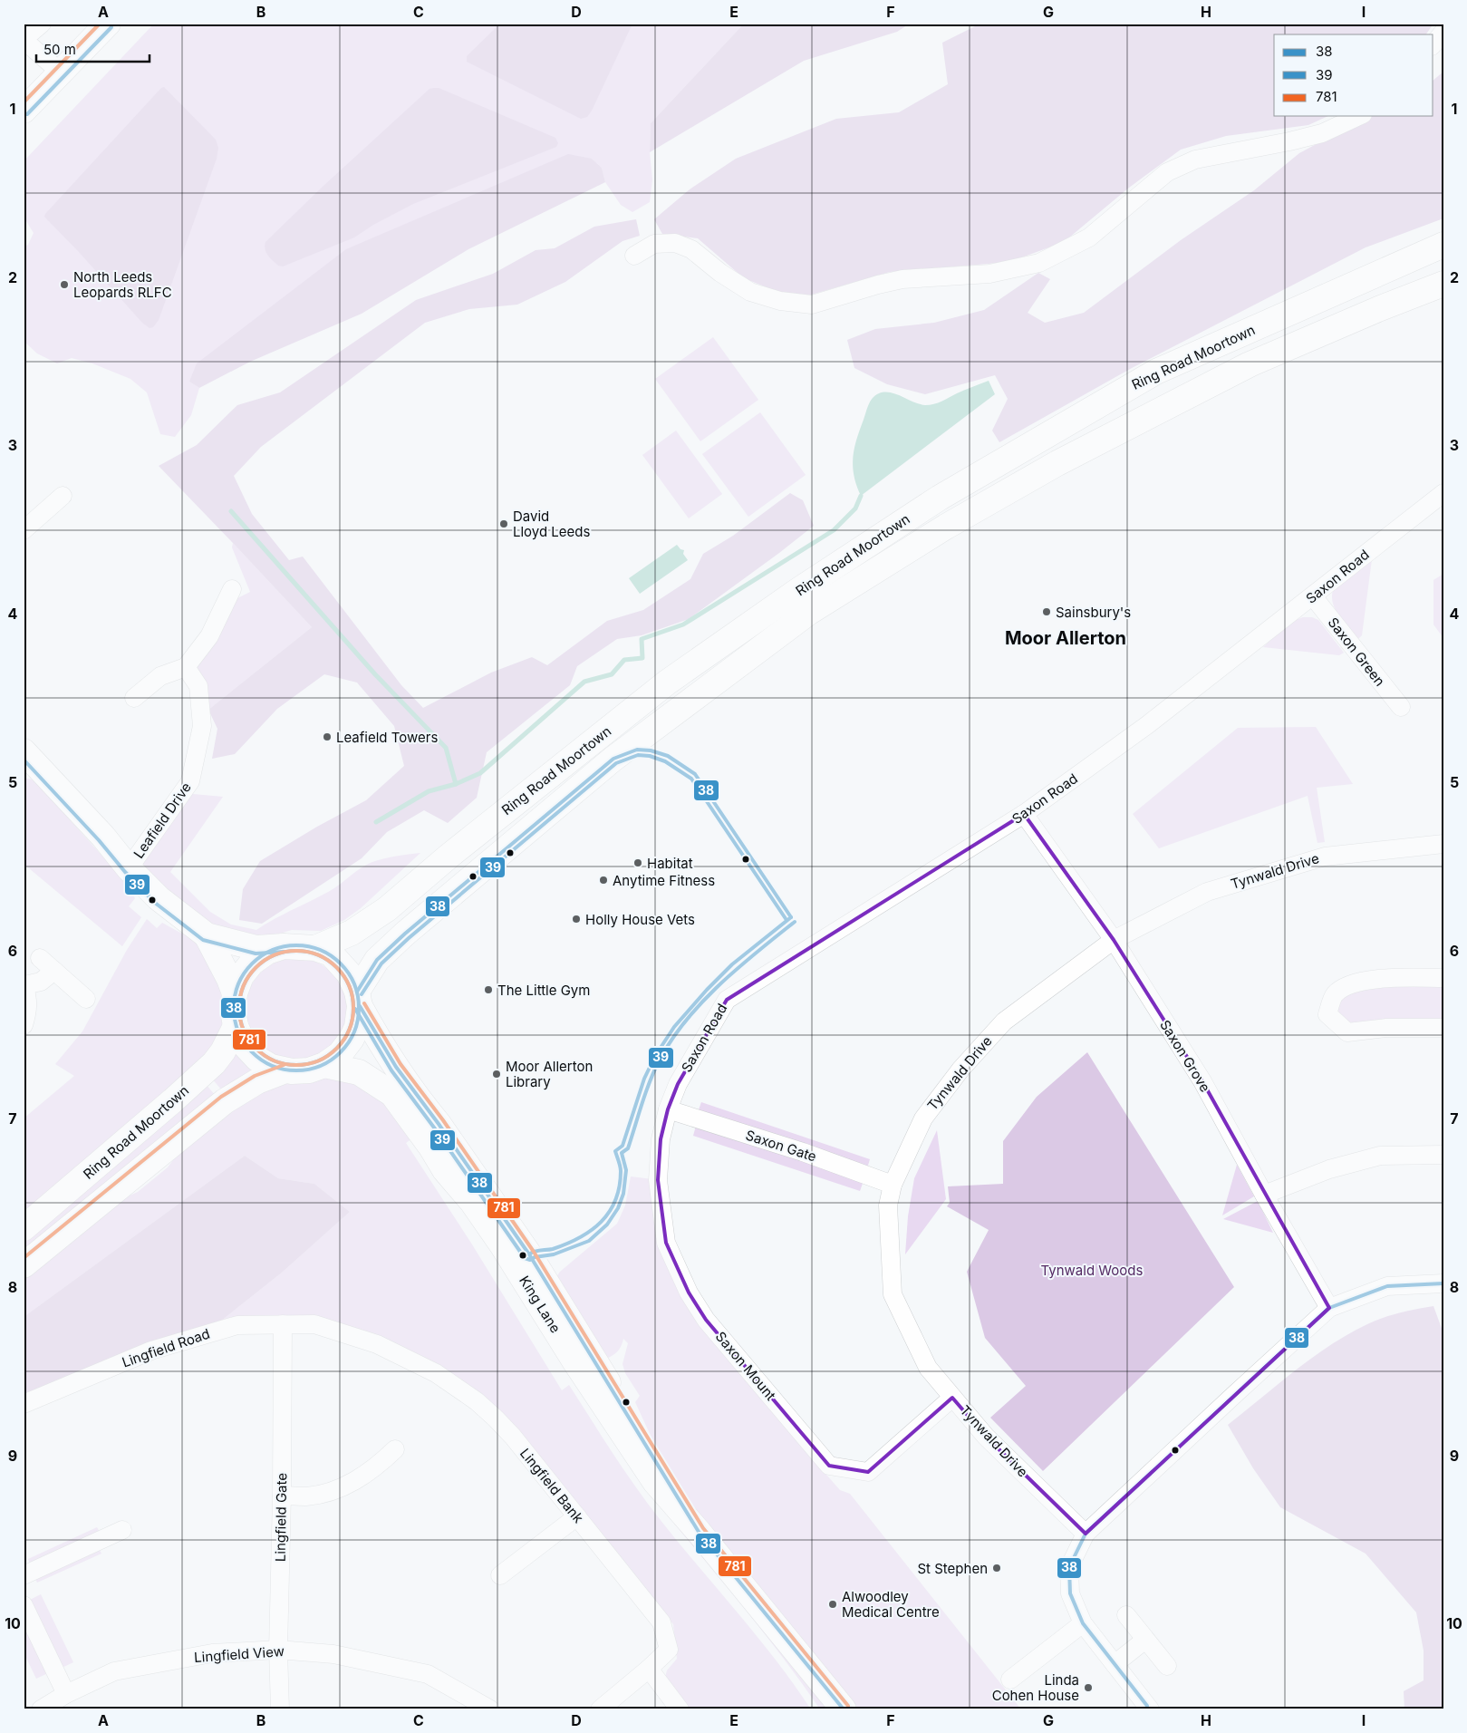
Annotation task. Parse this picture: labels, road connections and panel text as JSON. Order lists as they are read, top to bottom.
{
  "streets": {
    "main road": ["Ring Road Moortown", "King Lane"],
    "street": [
      "Saxon Road",
      "Saxon Green",
      "Leafield Drive",
      "Tynwald Drive",
      "Saxon Grove",
      "Saxon Gate",
      "Lingfield Road",
      "Saxon Mount",
      "Lingfield Bank",
      "Lingfield Gate",
      "Lingfield View"
    ]
  },
  "crossings": [
    ["Ring Road Moortown", "King Lane"],
    ["Saxon Road", "Saxon Green"],
    ["Saxon Road", "Saxon Grove"],
    ["Saxon Road", "Saxon Gate"],
    ["Saxon Road", "Saxon Mount"],
    ["Tynwald Drive", "Saxon Grove"],
    ["Tynwald Drive", "Saxon Gate"],
    ["Tynwald Drive", "Saxon Mount"],
    ["Saxon Gate", "Saxon Mount"],
    ["Lingfield Road", "Lingfield Bank"],
    ["Lingfield Road", "Lingfield Gate"],
    ["Lingfield Gate", "Lingfield View"]
  ],
  "districts": ["Moor Allerton"],
  "parks": ["Tynwald Woods"],
  "places": [
    "North Leeds Leopards RLFC",
    "David Lloyd Leeds",
    "Sainsbury's",
    "Leafield Towers",
    "Habitat",
    "Anytime Fitness",
    "Holly House Vets",
    "The Little Gym",
    "Moor Allerton Library",
    "St Stephen",
    "Alwoodley Medical Centre",
    "Linda Cohen House"
  ],
  "lines": ["transit line 781", "transit line 39", "transit line 38"],
  "legend": ["38", "39", "781"],
  "scale_bar": "50 m",
  "grid": {
    "columns": [
      "A",
      "B",
      "C",
      "D",
      "E",
      "F",
      "G",
      "H",
      "I"
    ],
    "rows": [
      "1",
      "2",
      "3",
      "4",
      "5",
      "6",
      "7",
      "8",
      "9",
      "10"
    ]
  }
}
